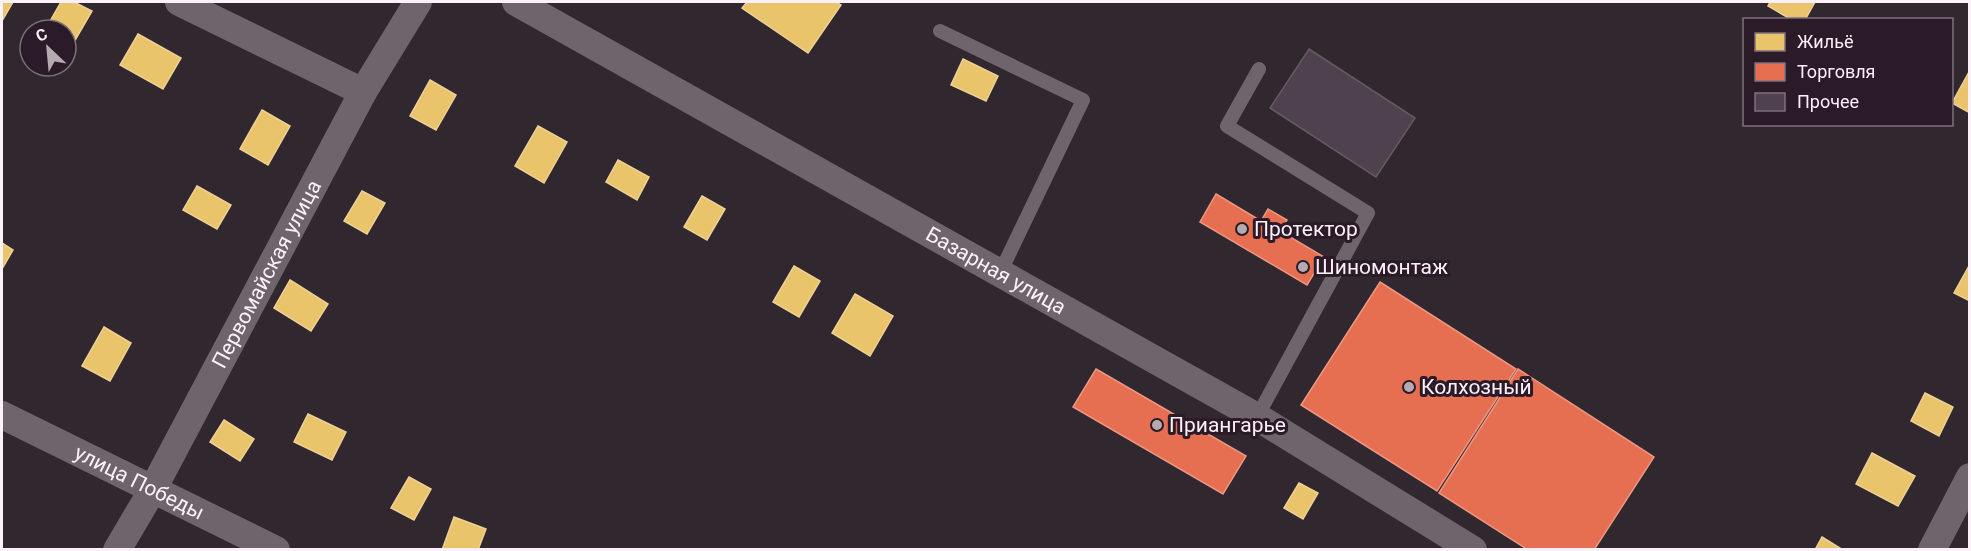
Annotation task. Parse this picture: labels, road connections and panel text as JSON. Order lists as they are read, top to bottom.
{
  "streets": {
    "street": ["Базарная улица", "Первомайская улица", "улица Победы"]
  },
  "crossings": [
    ["Первомайская улица", "улица Победы"]
  ],
  "places": [
    "Протектор",
    "Шиномонтаж",
    "Колхозный",
    "Приангарье"
  ],
  "legend": ["Жильё", "Торговля", "Прочее"],
  "north": "top left"
}
